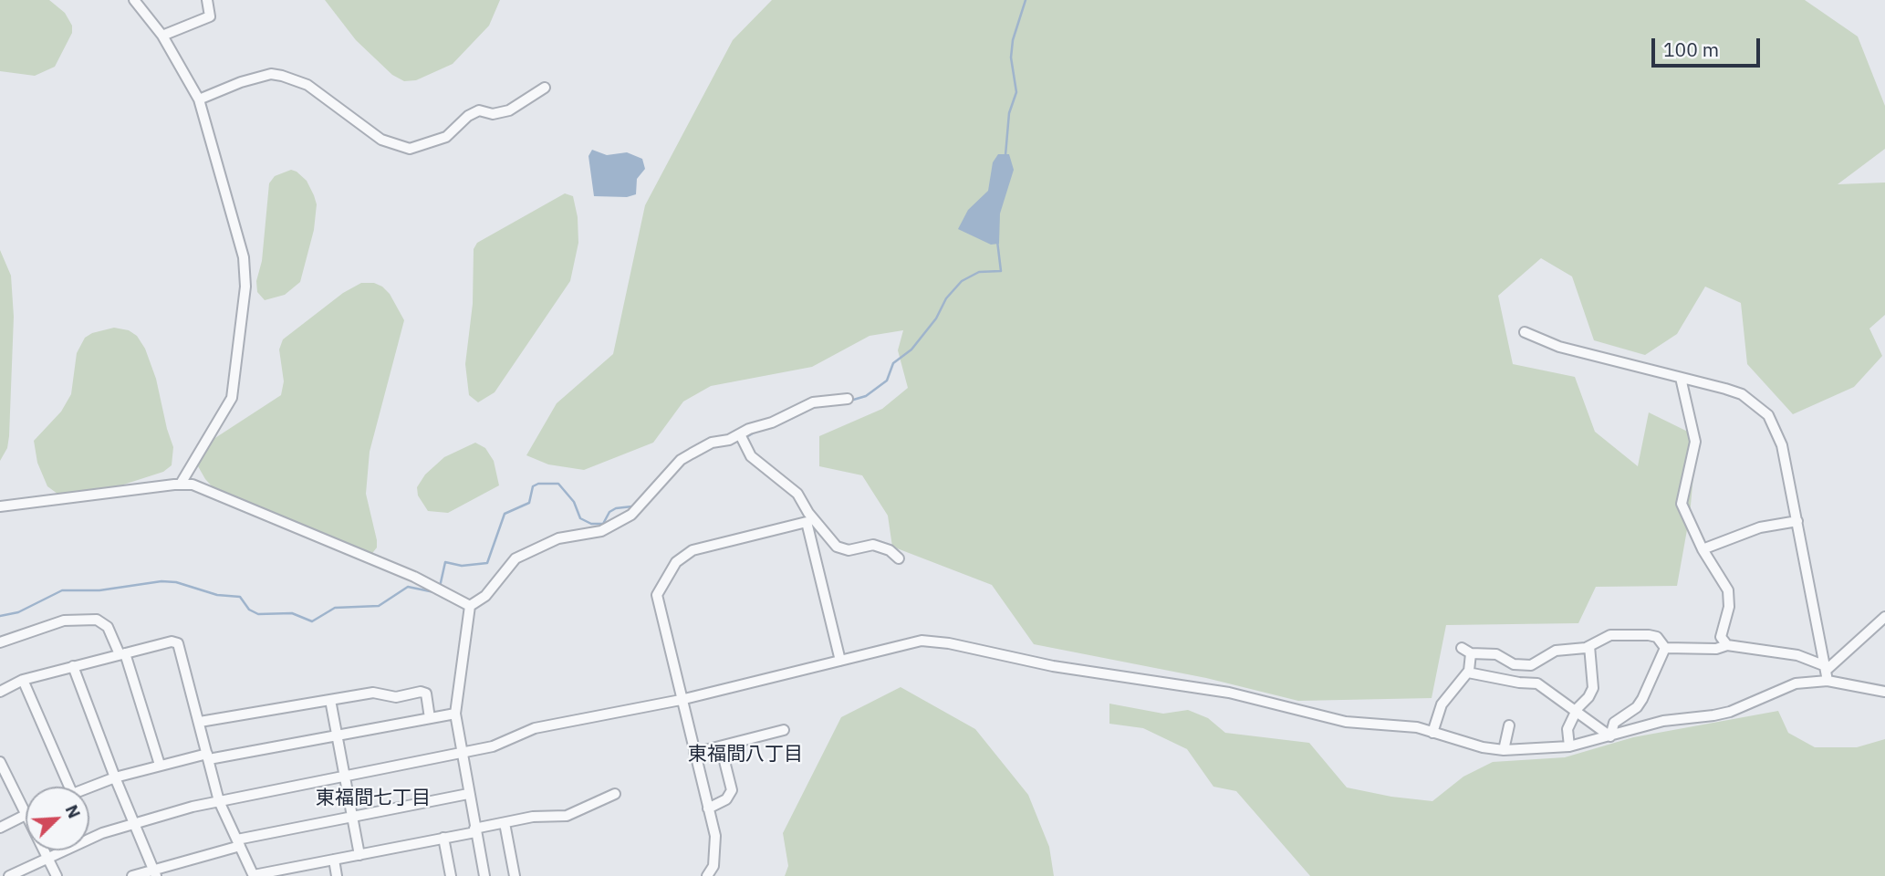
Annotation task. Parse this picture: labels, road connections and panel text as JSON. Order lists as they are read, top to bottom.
{
  "districts": ["東福間八丁目", "東福間七丁目"],
  "scale_bar": "100 m",
  "north": "top right"
}
